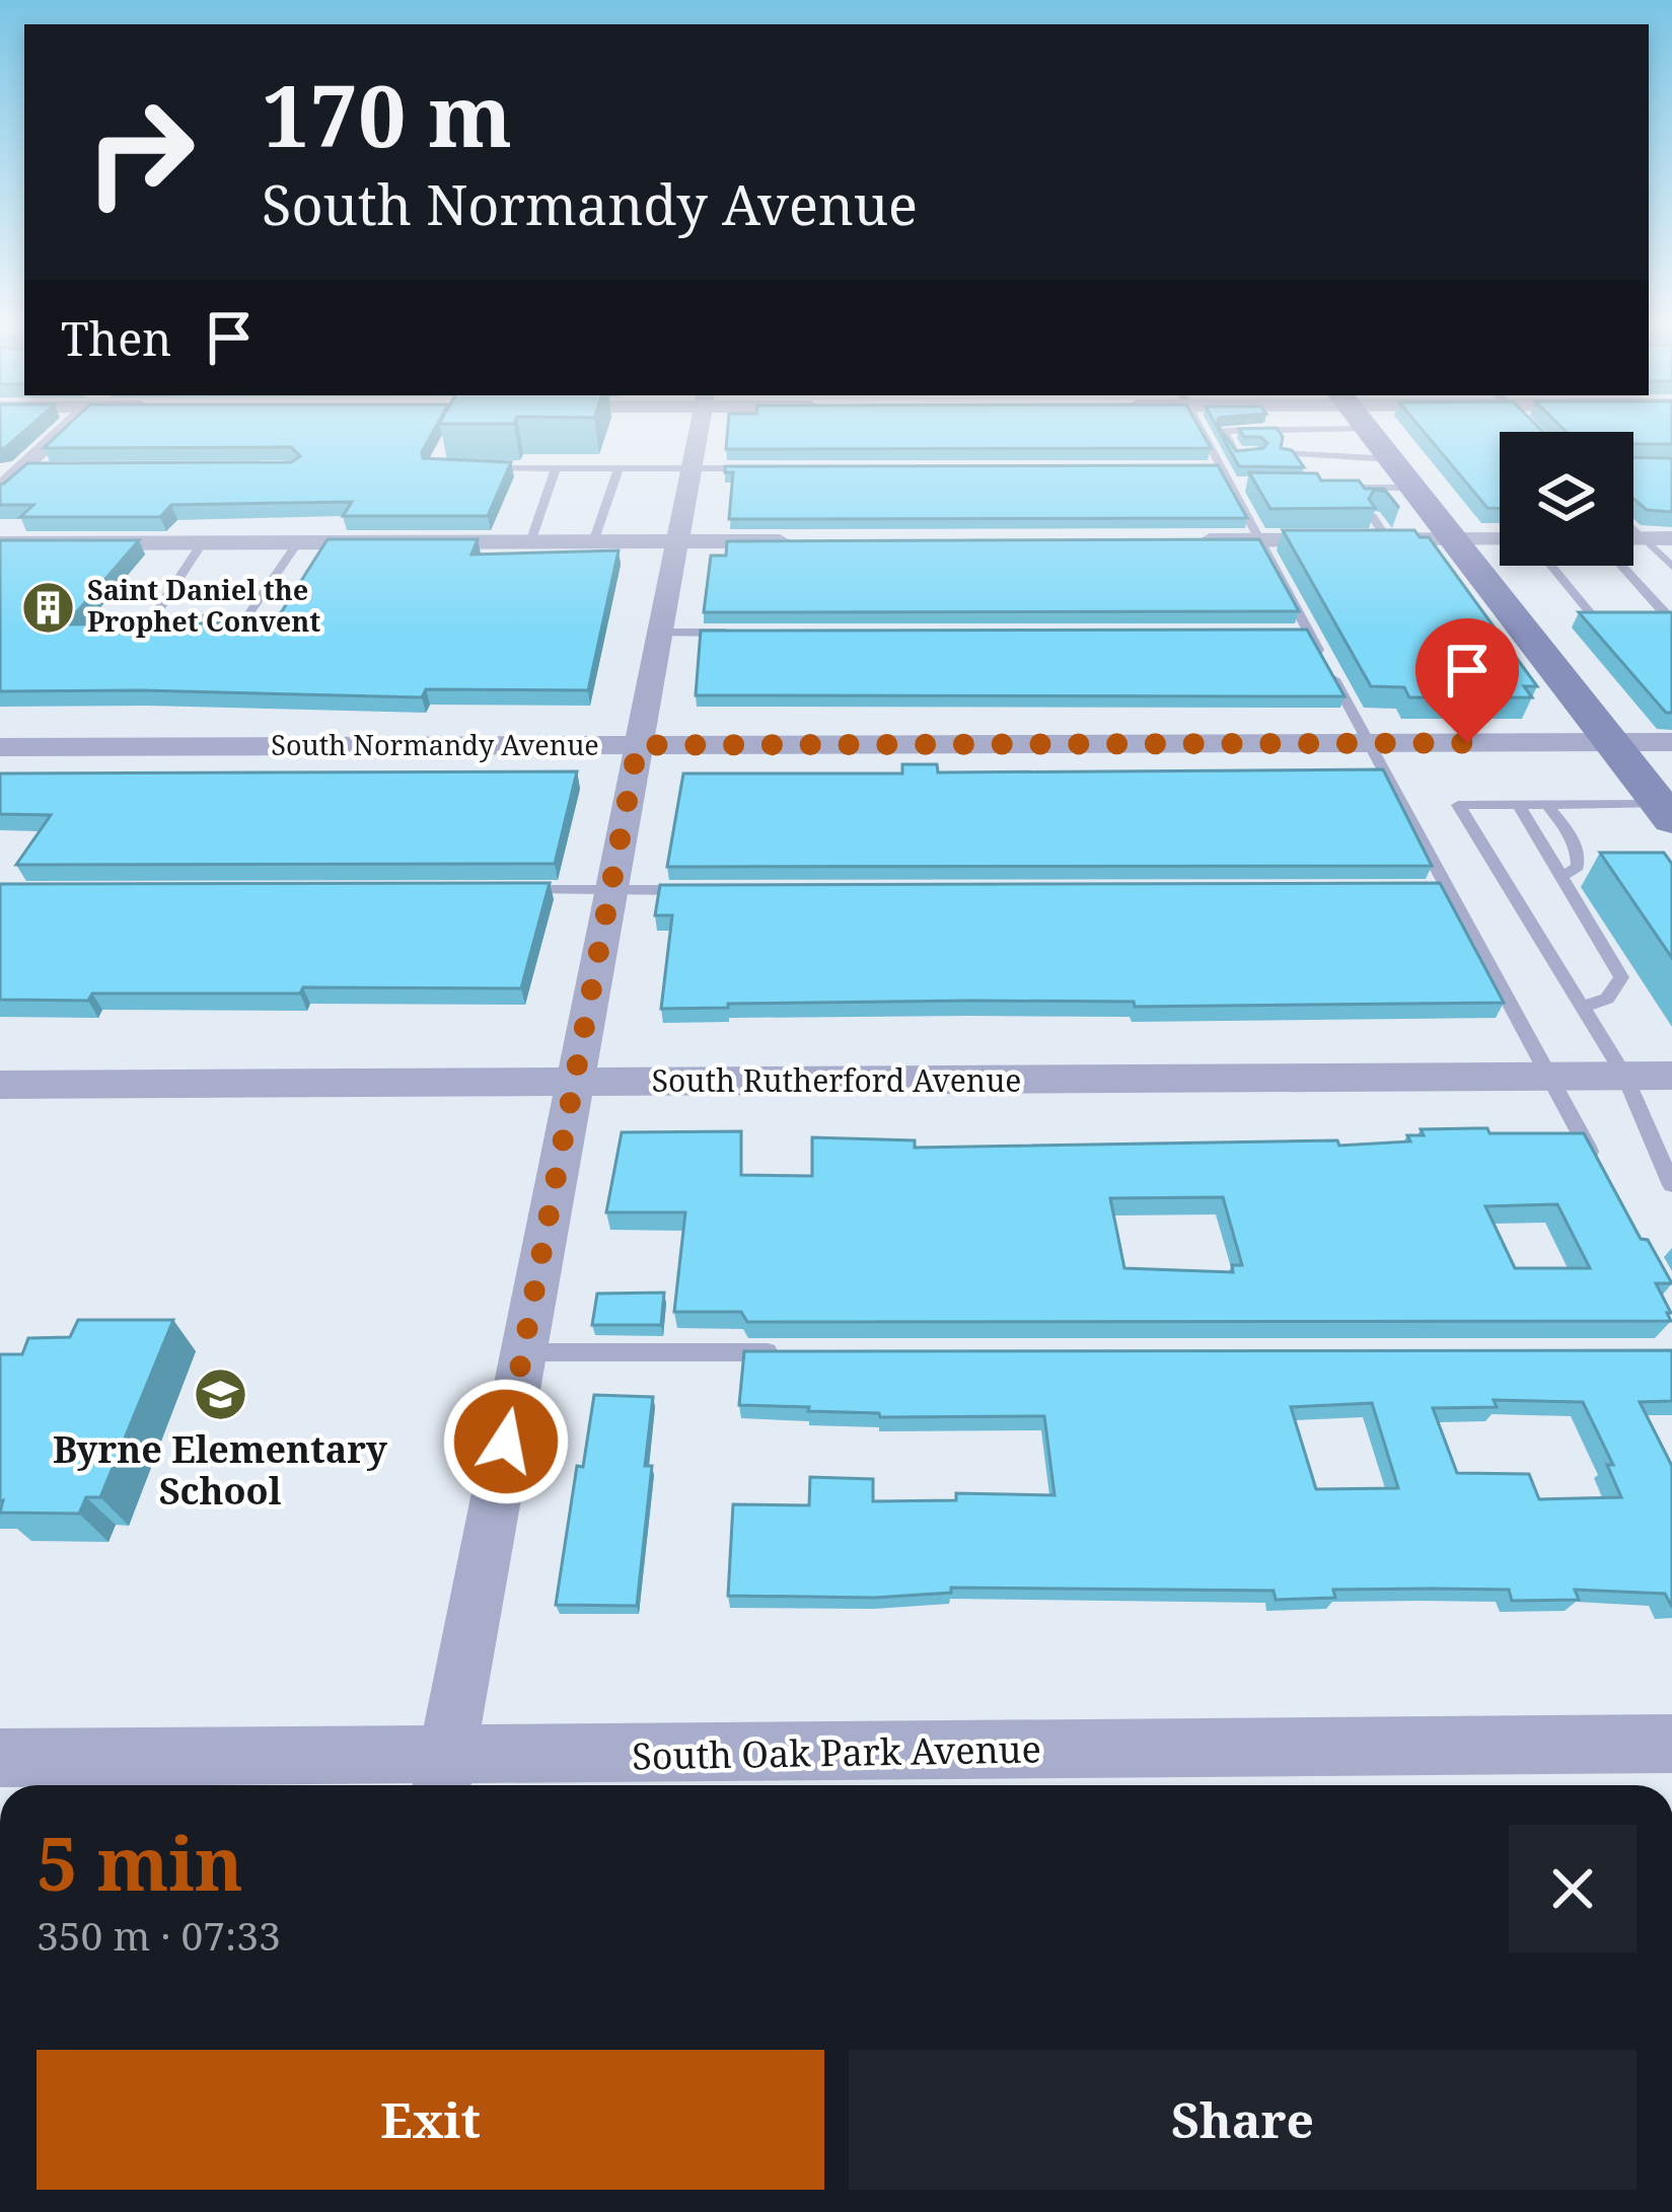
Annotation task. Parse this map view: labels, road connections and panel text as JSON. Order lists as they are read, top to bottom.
{
  "streets": {
    "street": ["South Normandy Avenue", "South Rutherford Avenue", "South Oak Park Avenue"]
  },
  "places": {
    "building": ["Saint Daniel the Prophet Convent"],
    "school or university": ["Byrne Elementary School"]
  },
  "page": {
    "turn": ["170 m", "South Normandy Avenue"],
    "then": "Then",
    "heading": ["5 min", "350 m · 07:33"],
    "buttons": ["Exit", "Share"]
  }
}
